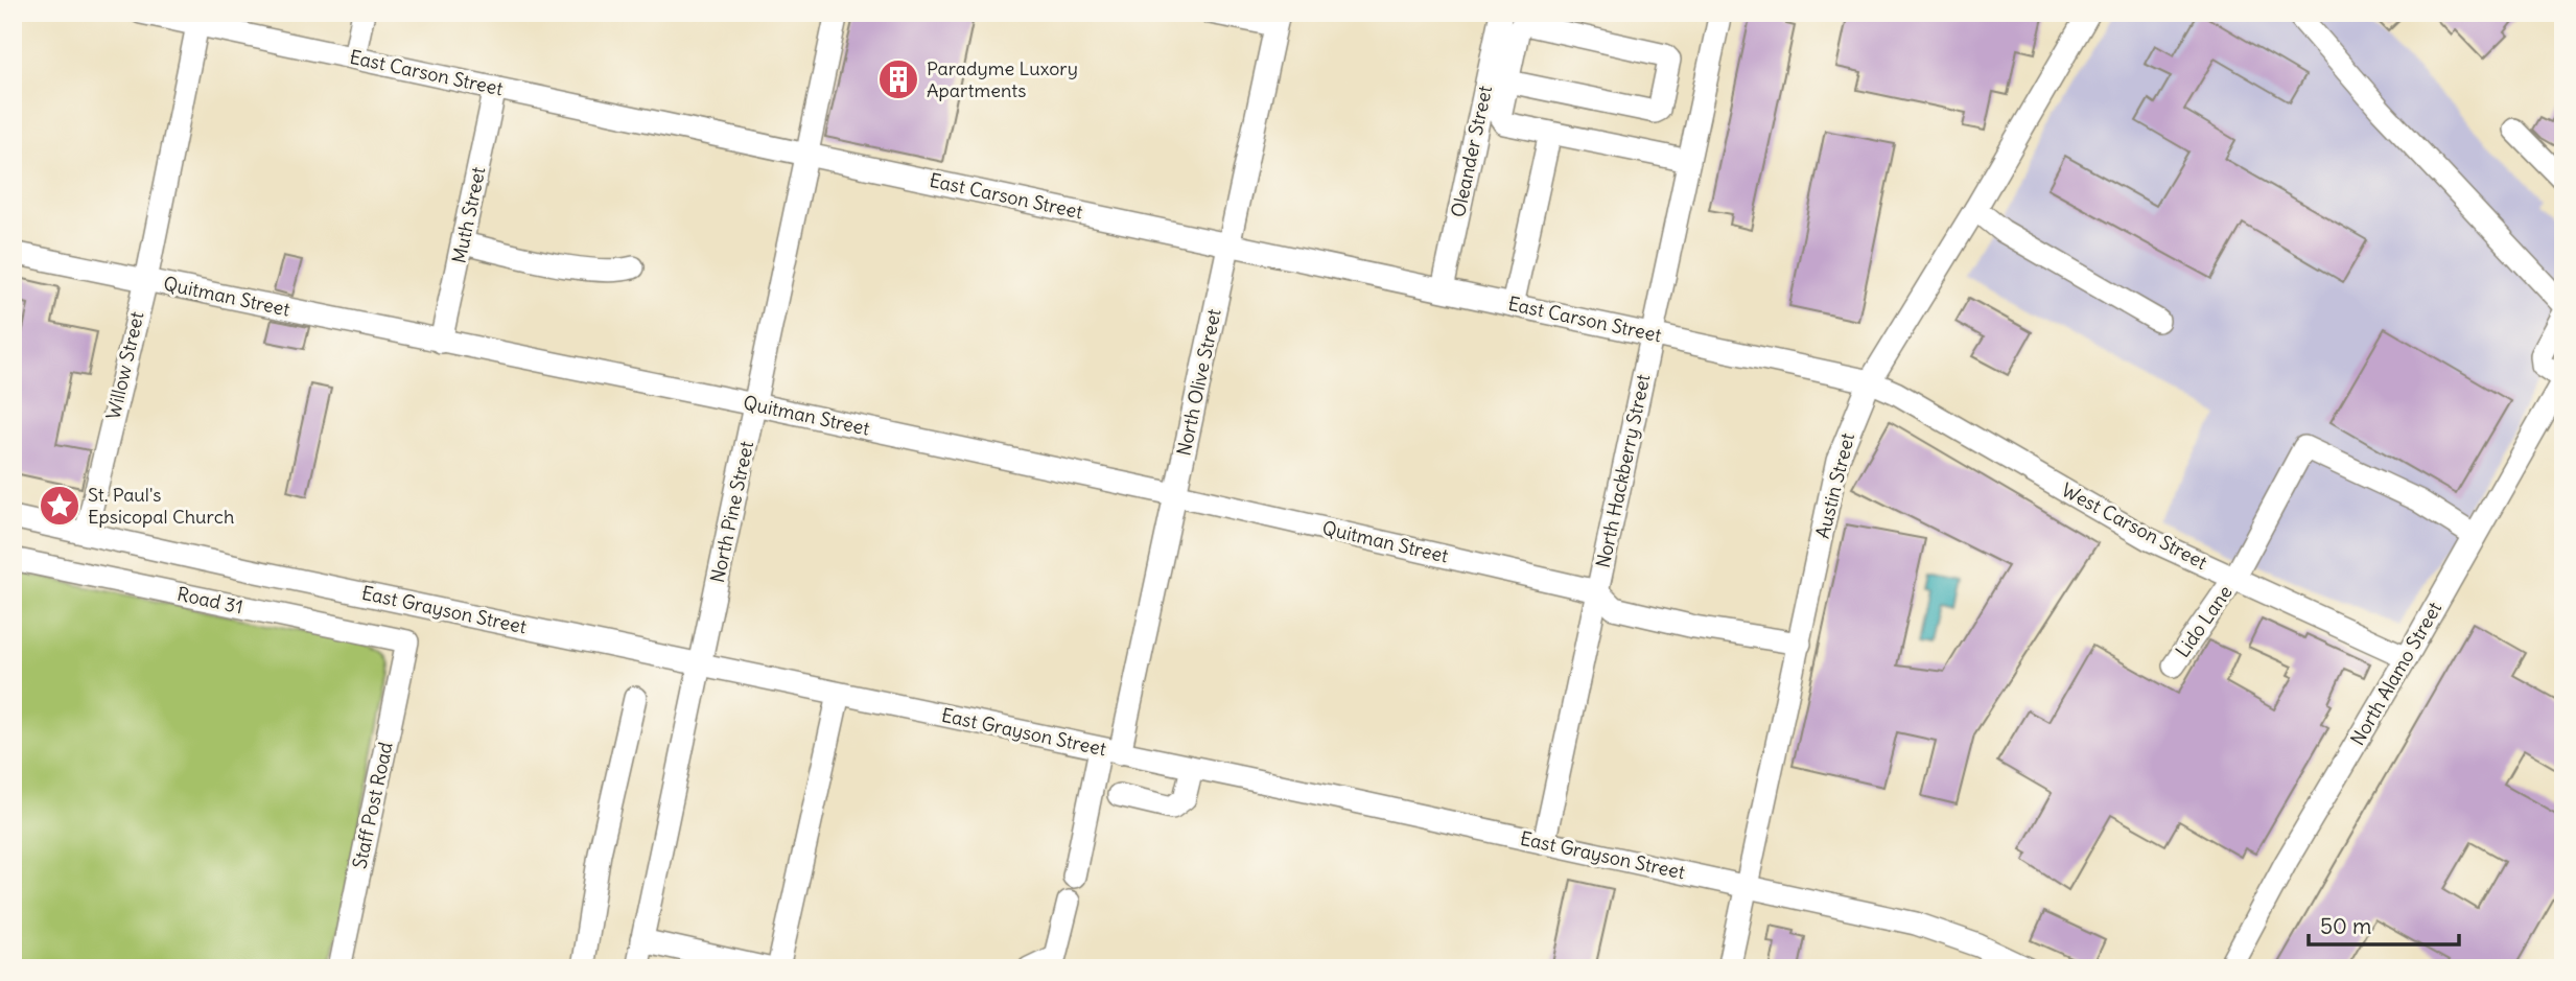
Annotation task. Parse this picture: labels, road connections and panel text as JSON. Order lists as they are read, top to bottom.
{
  "streets": {
    "street": [
      "East Carson Street",
      "Oleander Street",
      "Muth Street",
      "Quitman Street",
      "Willow Street",
      "North Olive Street",
      "North Hackberry Street",
      "Austin Street",
      "North Pine Street",
      "West Carson Street",
      "Road 31",
      "East Grayson Street",
      "Lido Lane",
      "North Alamo Street",
      "Staff Post Road"
    ]
  },
  "crossings": [
    ["East Carson Street", "Oleander Street"],
    ["East Carson Street", "Muth Street"],
    ["East Carson Street", "Willow Street"],
    ["East Carson Street", "North Olive Street"],
    ["East Carson Street", "North Hackberry Street"],
    ["East Carson Street", "Austin Street"],
    ["East Carson Street", "North Pine Street"],
    ["East Carson Street", "West Carson Street"],
    ["Muth Street", "Quitman Street"],
    ["Quitman Street", "Willow Street"],
    ["Quitman Street", "North Olive Street"],
    ["Quitman Street", "North Hackberry Street"],
    ["Quitman Street", "North Pine Street"],
    ["Willow Street", "East Grayson Street"],
    ["North Olive Street", "East Grayson Street"],
    ["North Hackberry Street", "East Grayson Street"],
    ["Austin Street", "West Carson Street"],
    ["Austin Street", "East Grayson Street"],
    ["North Pine Street", "East Grayson Street"],
    ["West Carson Street", "Lido Lane"],
    ["West Carson Street", "North Alamo Street"],
    ["Road 31", "Staff Post Road"],
    ["Lido Lane", "North Alamo Street"]
  ],
  "places": {
    "building": ["Paradyme Luxory Apartments"],
    "place": ["St. Paul's Epsicopal Church"]
  },
  "scale_bar": "50 m"
}
